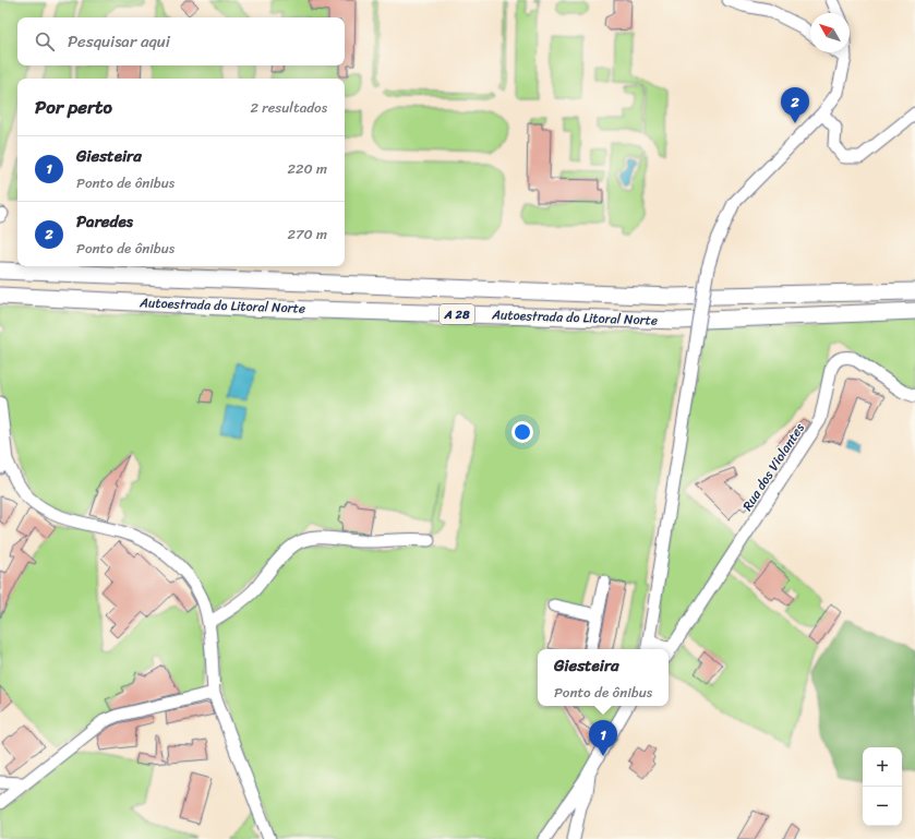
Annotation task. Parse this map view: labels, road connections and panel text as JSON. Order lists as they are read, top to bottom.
{
  "streets": {
    "highway": ["Autoestrada do Litoral Norte", "A 28"],
    "street": ["Rua dos Violantes"]
  },
  "north": "top left",
  "page": {
    "search": "Pesquisar aqui",
    "heading": ["Por perto", "2 resultados"],
    "pins": ["2", "1"],
    "list": [
      {
        "mark": "1",
        "name": "Giesteira",
        "note": "Ponto de ônibus",
        "value": "220 m"
      },
      {
        "mark": "2",
        "name": "Paredes",
        "note": "Ponto de ônibus",
        "value": "270 m"
      }
    ],
    "popup": ["Giesteira", "Ponto de ônibus"],
    "map_buttons": ["+", "−"]
  }
}
